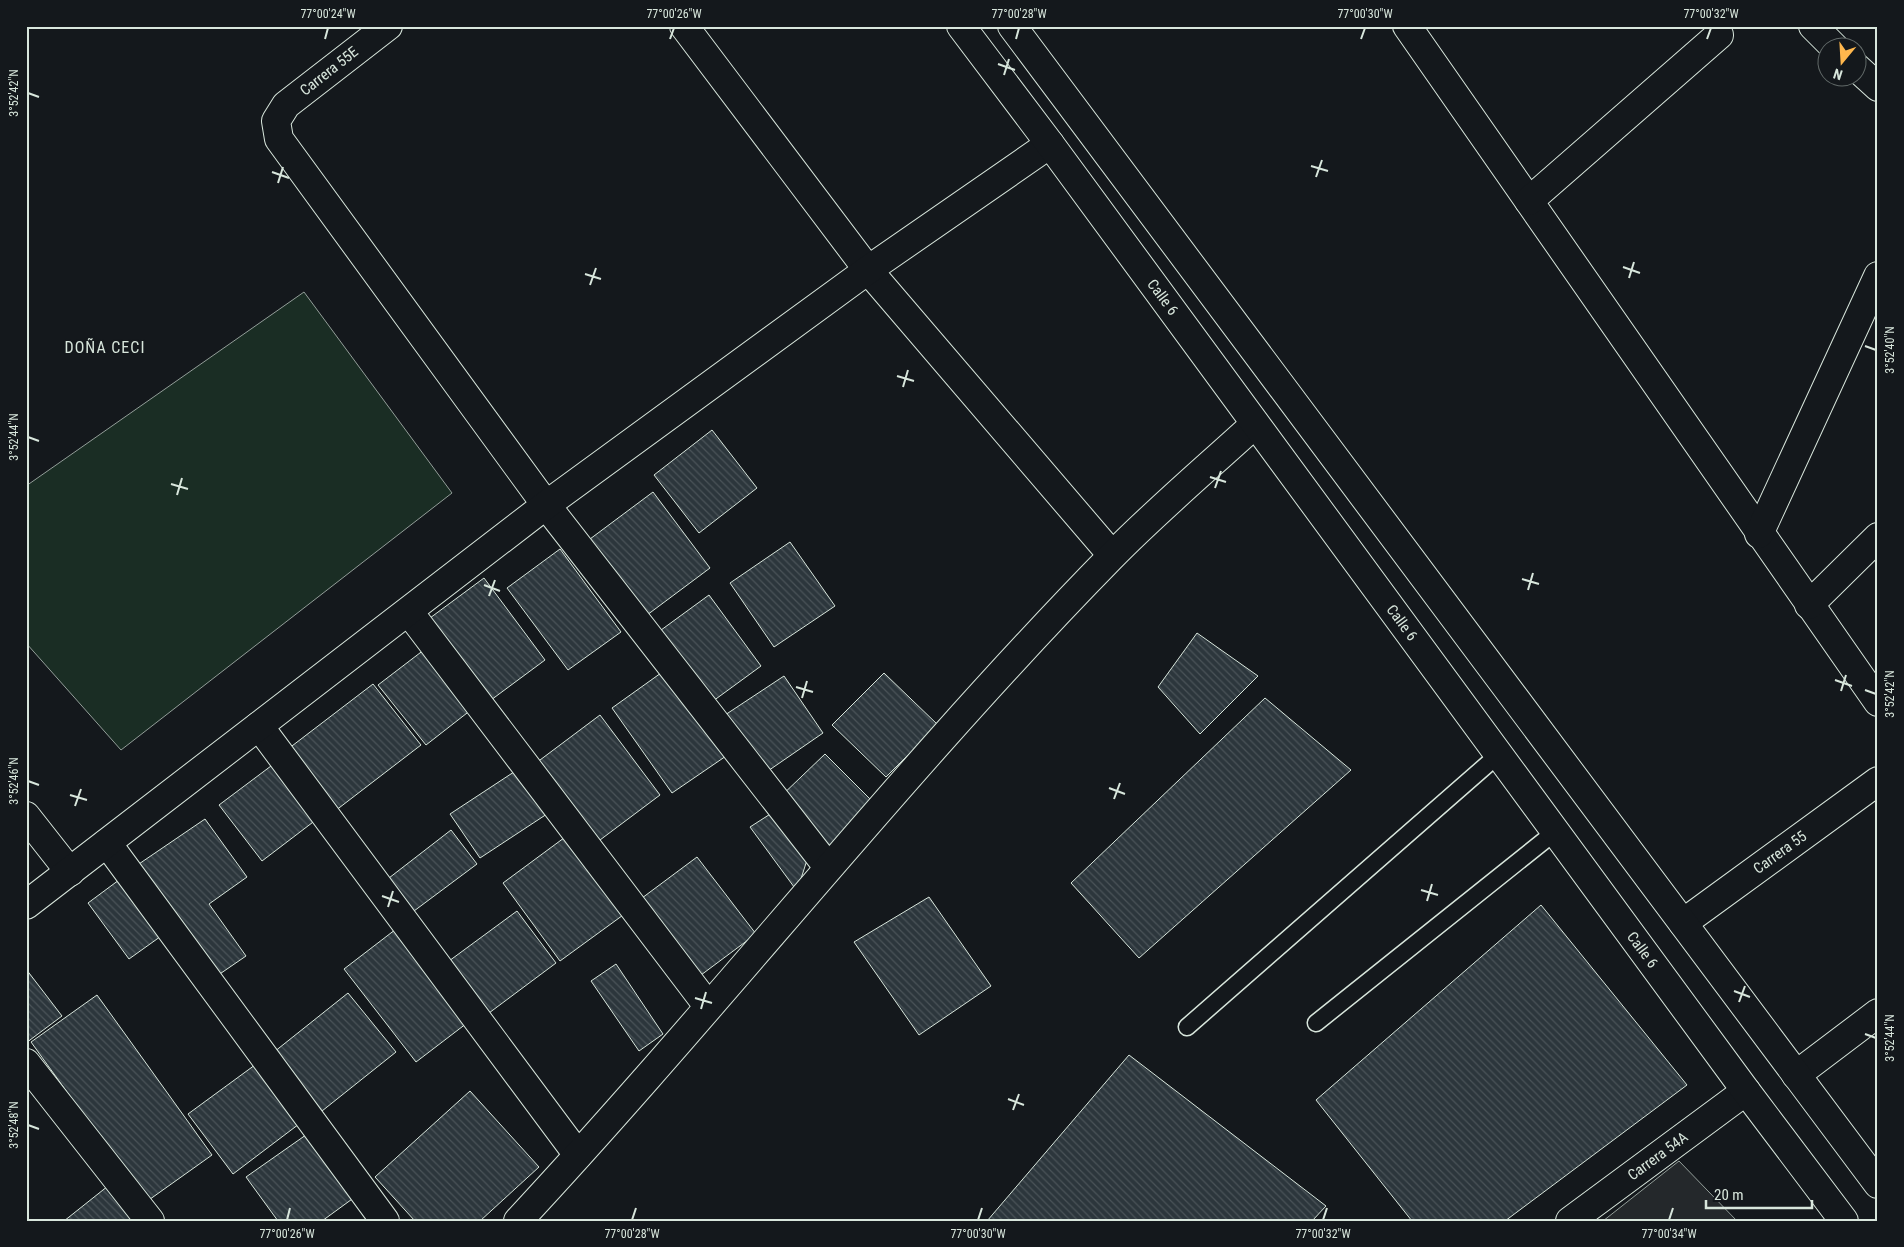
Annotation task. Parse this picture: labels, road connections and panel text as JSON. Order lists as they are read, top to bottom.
{
  "streets": {
    "main road": [
      "Carrera 55E",
      "Calle 6",
      "Carrera 55",
      "Carrera 54A"
    ]
  },
  "crossings": [
    ["Calle 6", "Carrera 54A"]
  ],
  "districts": ["DOÑA CECI"],
  "scale_bar": "20 m",
  "north": "bottom",
  "coordinates": [
    "77°00'24\"W",
    "77°00'26\"W",
    "77°00'28\"W",
    "77°00'30\"W",
    "77°00'32\"W",
    "3°52'42\"N",
    "3°52'40\"N",
    "3°52'44\"N",
    "3°52'46\"N",
    "3°52'48\"N",
    "77°00'34\"W"
  ]
}
